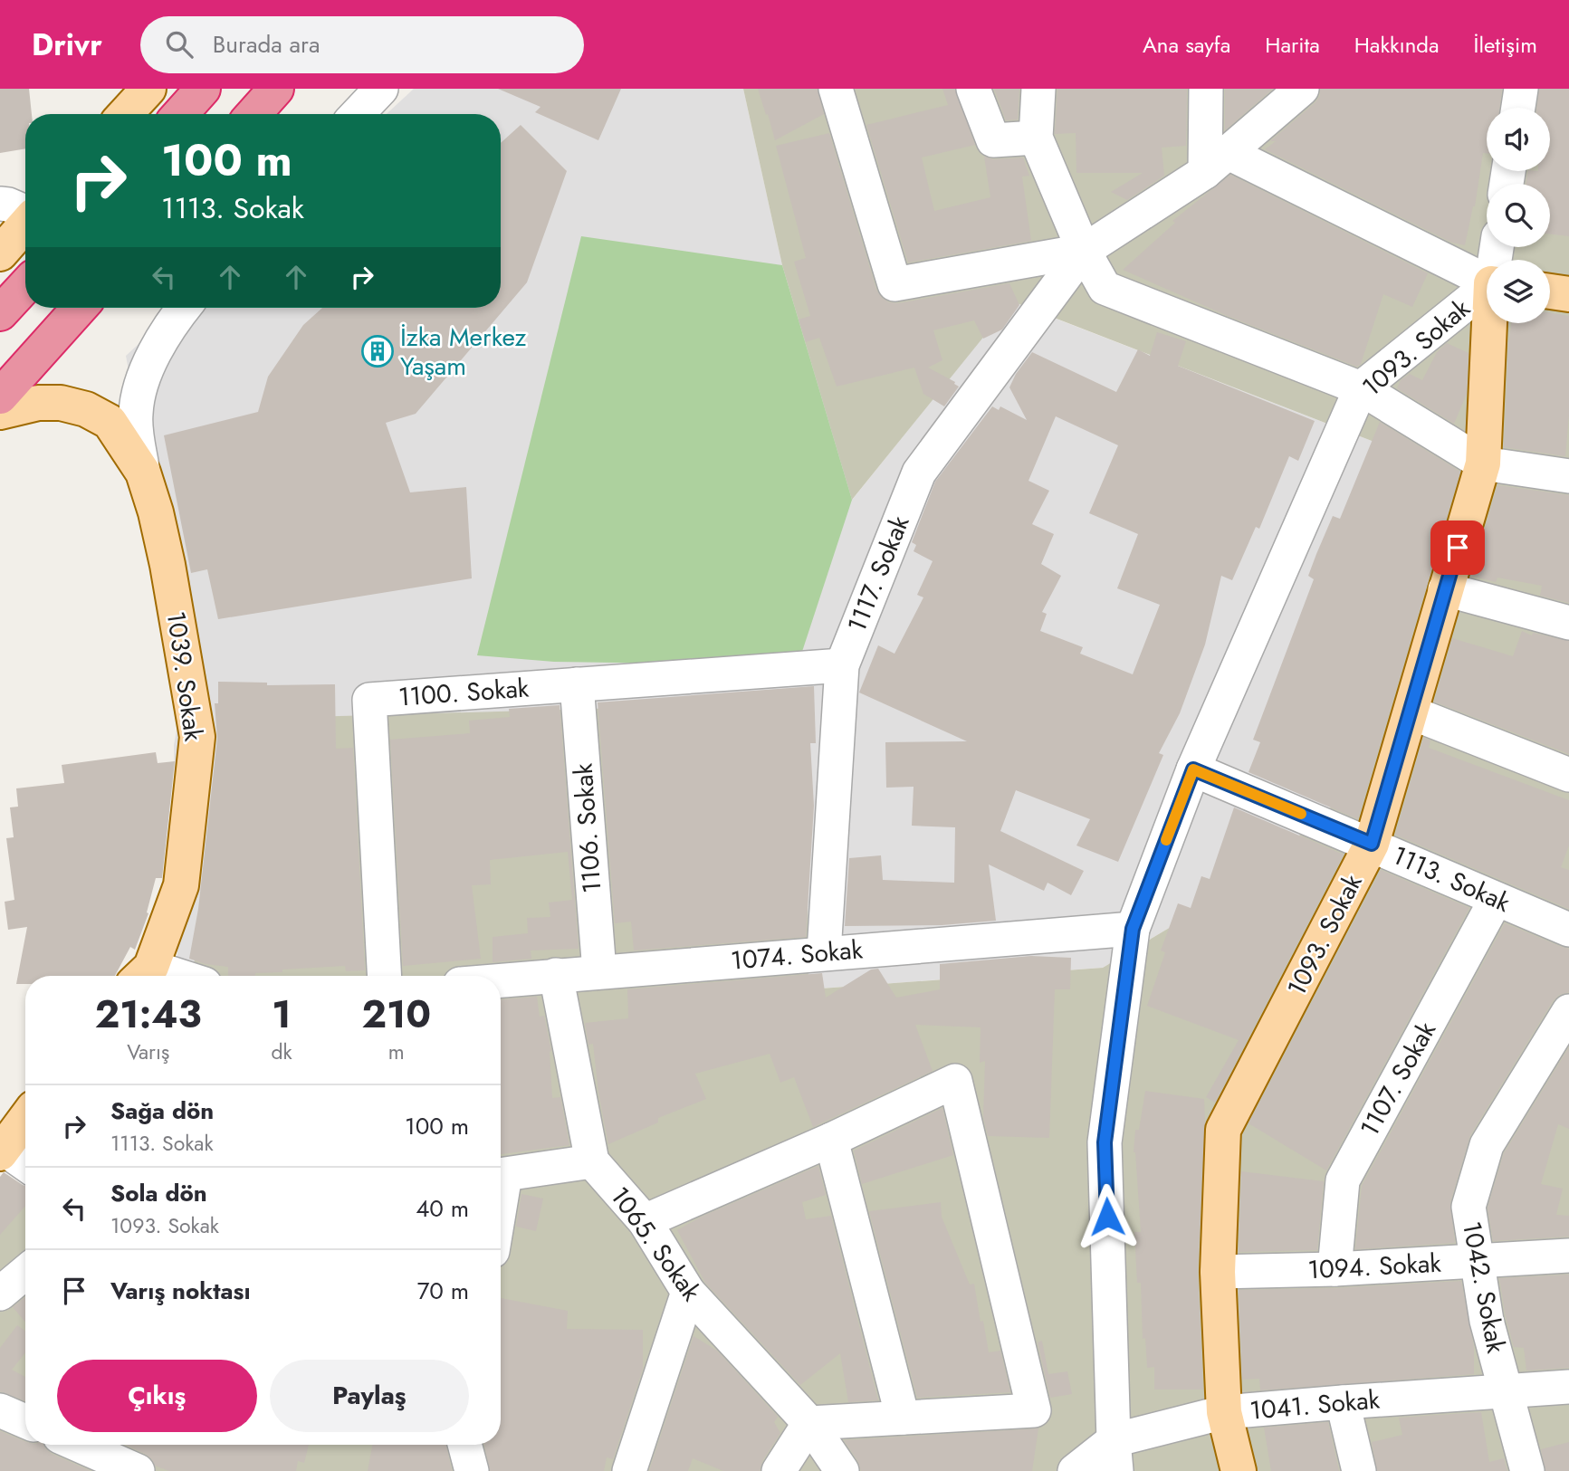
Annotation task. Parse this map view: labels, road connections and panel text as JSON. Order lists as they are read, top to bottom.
{
  "streets": {
    "main road": ["1093. Sokak", "1039. Sokak"],
    "street": [
      "1117. Sokak",
      "1100. Sokak",
      "1106. Sokak",
      "1113. Sokak",
      "1074. Sokak",
      "1107. Sokak",
      "1065. Sokak",
      "1094. Sokak",
      "1042. Sokak",
      "1041. Sokak"
    ]
  },
  "crossings": [
    ["1093. Sokak", "1113. Sokak"],
    ["1093. Sokak", "1074. Sokak"],
    ["1093. Sokak", "1094. Sokak"],
    ["1093. Sokak", "1041. Sokak"],
    ["1117. Sokak", "1100. Sokak"],
    ["1117. Sokak", "1074. Sokak"],
    ["1100. Sokak", "1106. Sokak"],
    ["1106. Sokak", "1074. Sokak"],
    ["1113. Sokak", "1107. Sokak"],
    ["1074. Sokak", "1065. Sokak"],
    ["1107. Sokak", "1094. Sokak"],
    ["1094. Sokak", "1042. Sokak"],
    ["1042. Sokak", "1041. Sokak"]
  ],
  "places": {
    "building": ["İzka Merkez Yaşam"]
  },
  "page": {
    "header": "Drivr",
    "search": "Burada ara",
    "nav": [
      "Ana sayfa",
      "Harita",
      "Hakkında",
      "İletişim"
    ],
    "turn": ["100 m", "1113. Sokak"],
    "eta": [
      "21:43",
      "Varış",
      "1",
      "dk",
      "210",
      "m"
    ],
    "list": [
      {
        "name": "Sağa dön",
        "note": "1113. Sokak",
        "value": "100 m"
      },
      {
        "name": "Sola dön",
        "note": "1093. Sokak",
        "value": "40 m"
      },
      {
        "name": "Varış noktası",
        "value": "70 m"
      }
    ],
    "buttons": ["Çıkış", "Paylaş"]
  }
}
